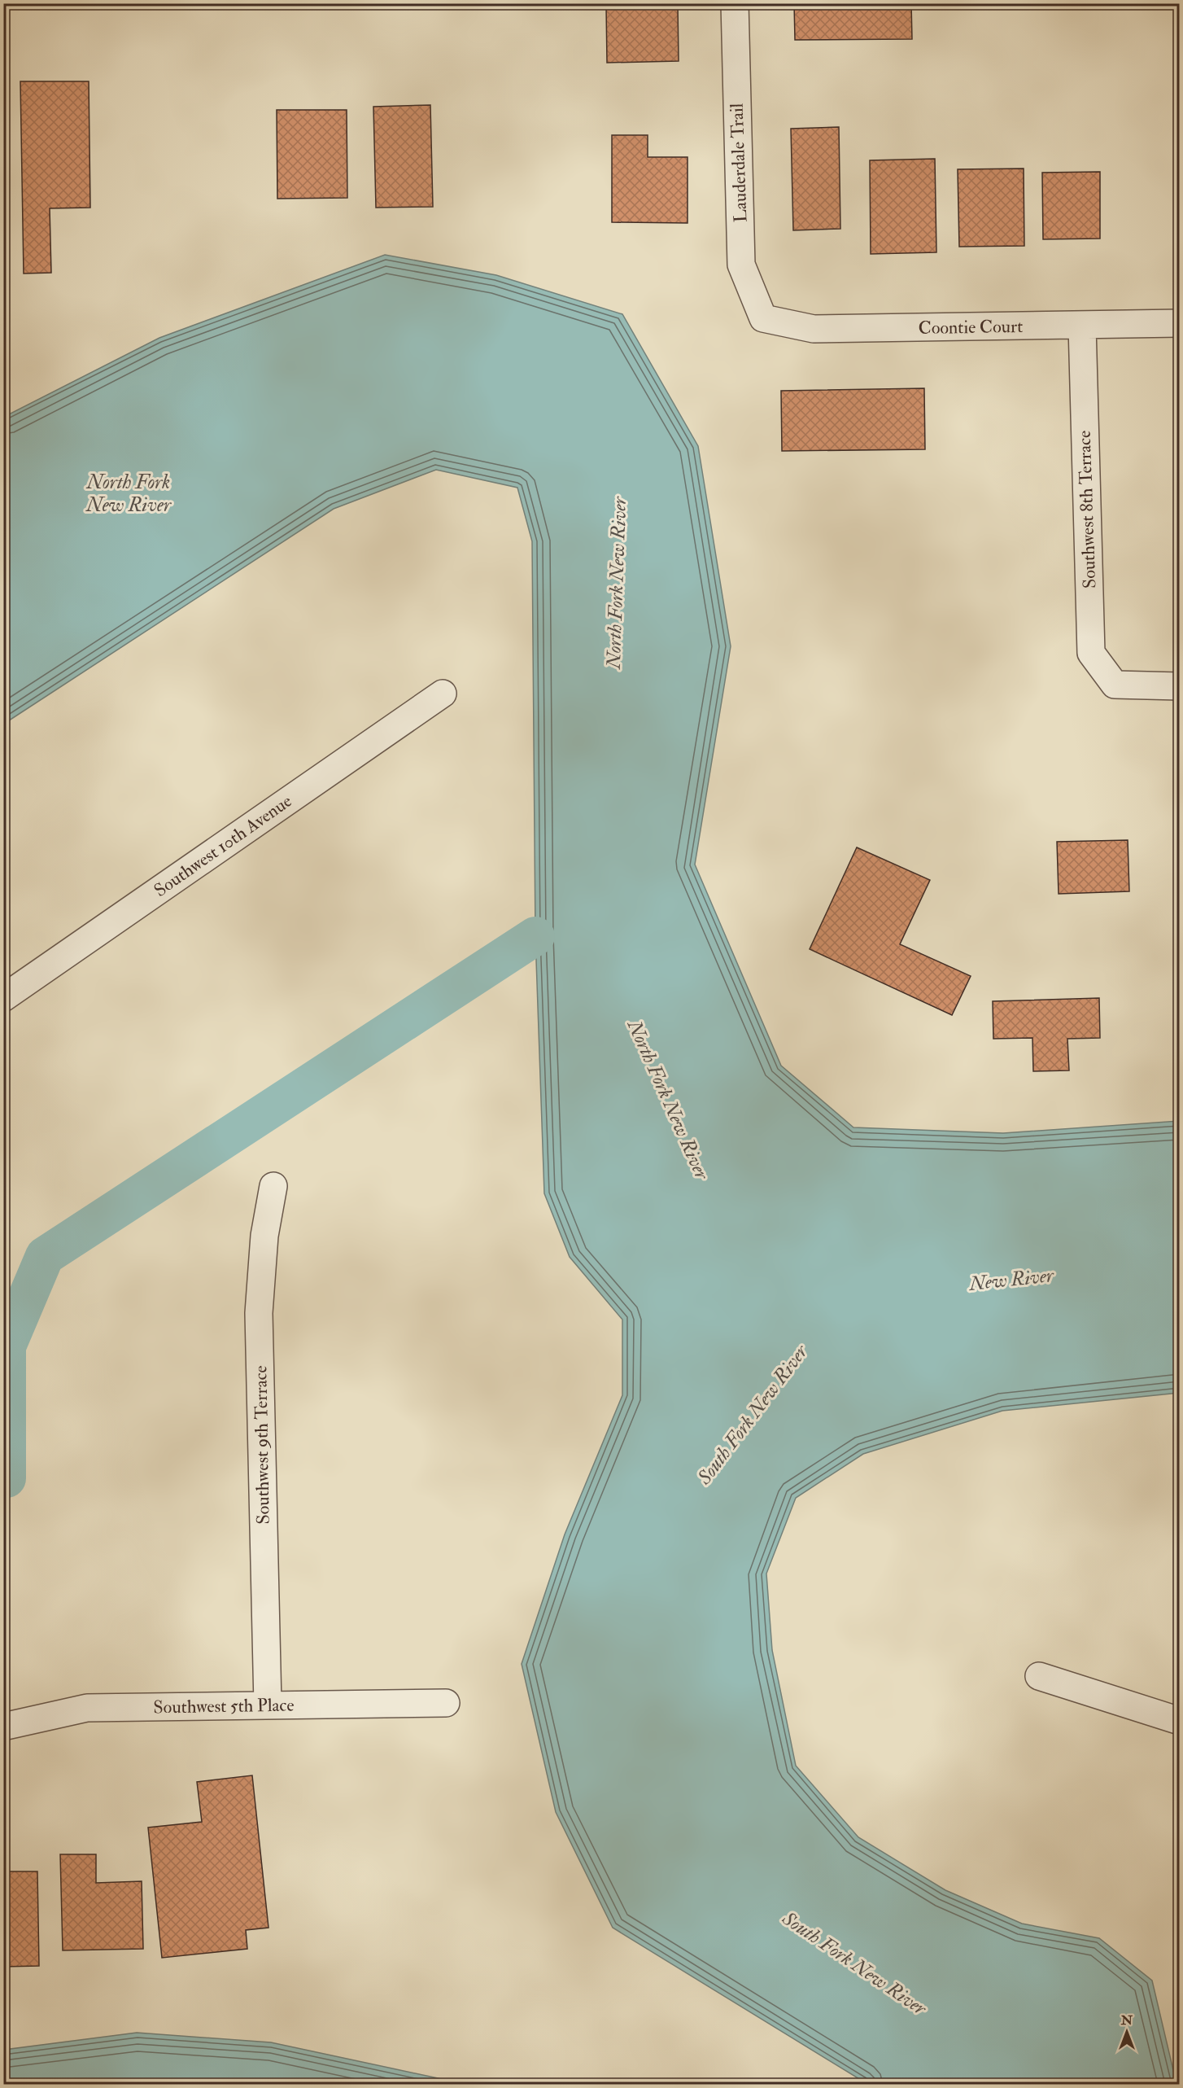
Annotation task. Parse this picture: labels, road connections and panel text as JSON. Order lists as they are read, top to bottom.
{
  "streets": {
    "street": [
      "Lauderdale Trail",
      "Coontie Court",
      "Southwest 8th Terrace",
      "Southwest 10th Avenue",
      "Southwest 9th Terrace",
      "Southwest 5th Place"
    ]
  },
  "crossings": [
    ["Lauderdale Trail", "Coontie Court"],
    ["Coontie Court", "Southwest 8th Terrace"],
    ["Southwest 9th Terrace", "Southwest 5th Place"]
  ],
  "water": ["North Fork New River", "New River", "South Fork New River"],
  "north": "top"
}
